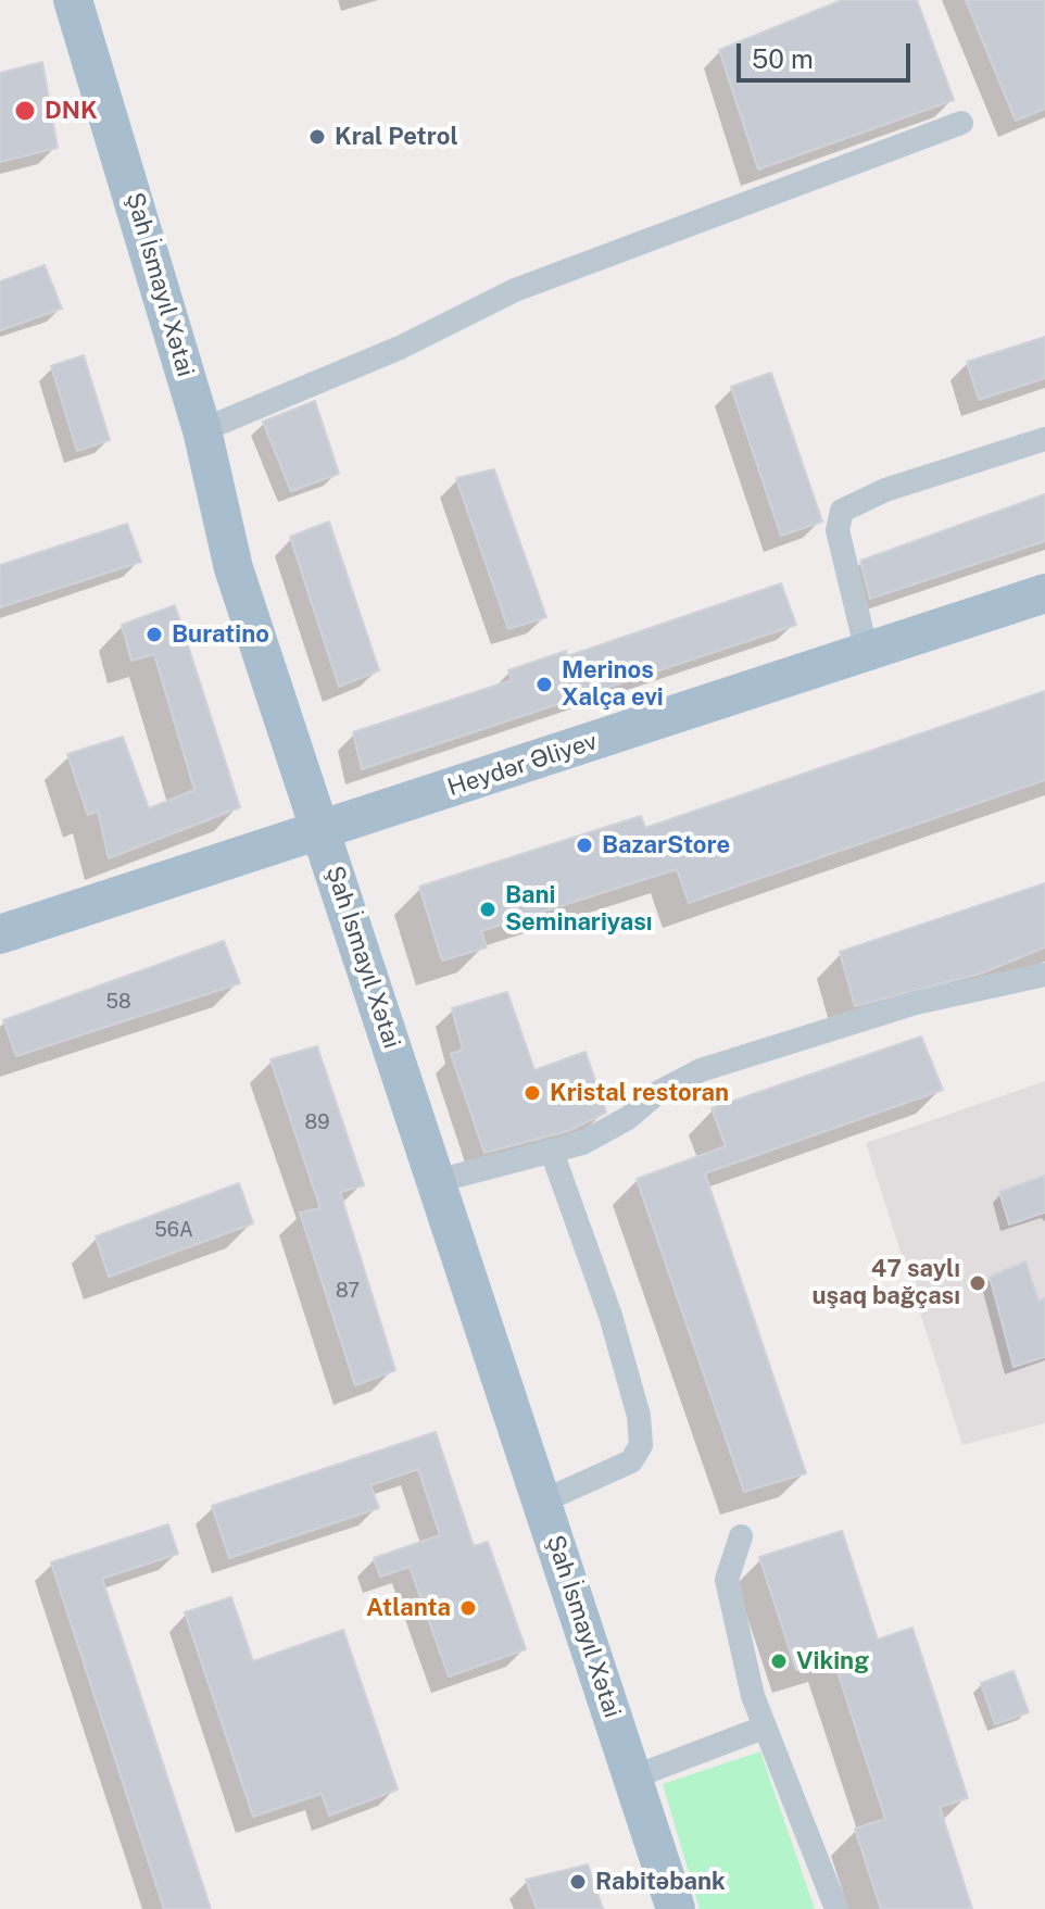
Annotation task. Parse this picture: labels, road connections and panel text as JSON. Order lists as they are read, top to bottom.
{
  "streets": {
    "main road": ["Şah İsmayıl Xətai", "Heydər Əliyev"]
  },
  "crossings": [
    ["Şah İsmayıl Xətai", "Heydər Əliyev"]
  ],
  "places": [
    "DNK",
    "Kral Petrol",
    "Buratino",
    "Merinos Xalça evi",
    "BazarStore",
    "Bani Seminariyası",
    "Kristal restoran",
    "47 saylı uşaq bağçası",
    "Atlanta",
    "Viking",
    "Rabitəbank"
  ],
  "house_numbers": [
    "58",
    "89",
    "56A",
    "87"
  ],
  "scale_bar": "50 m"
}
